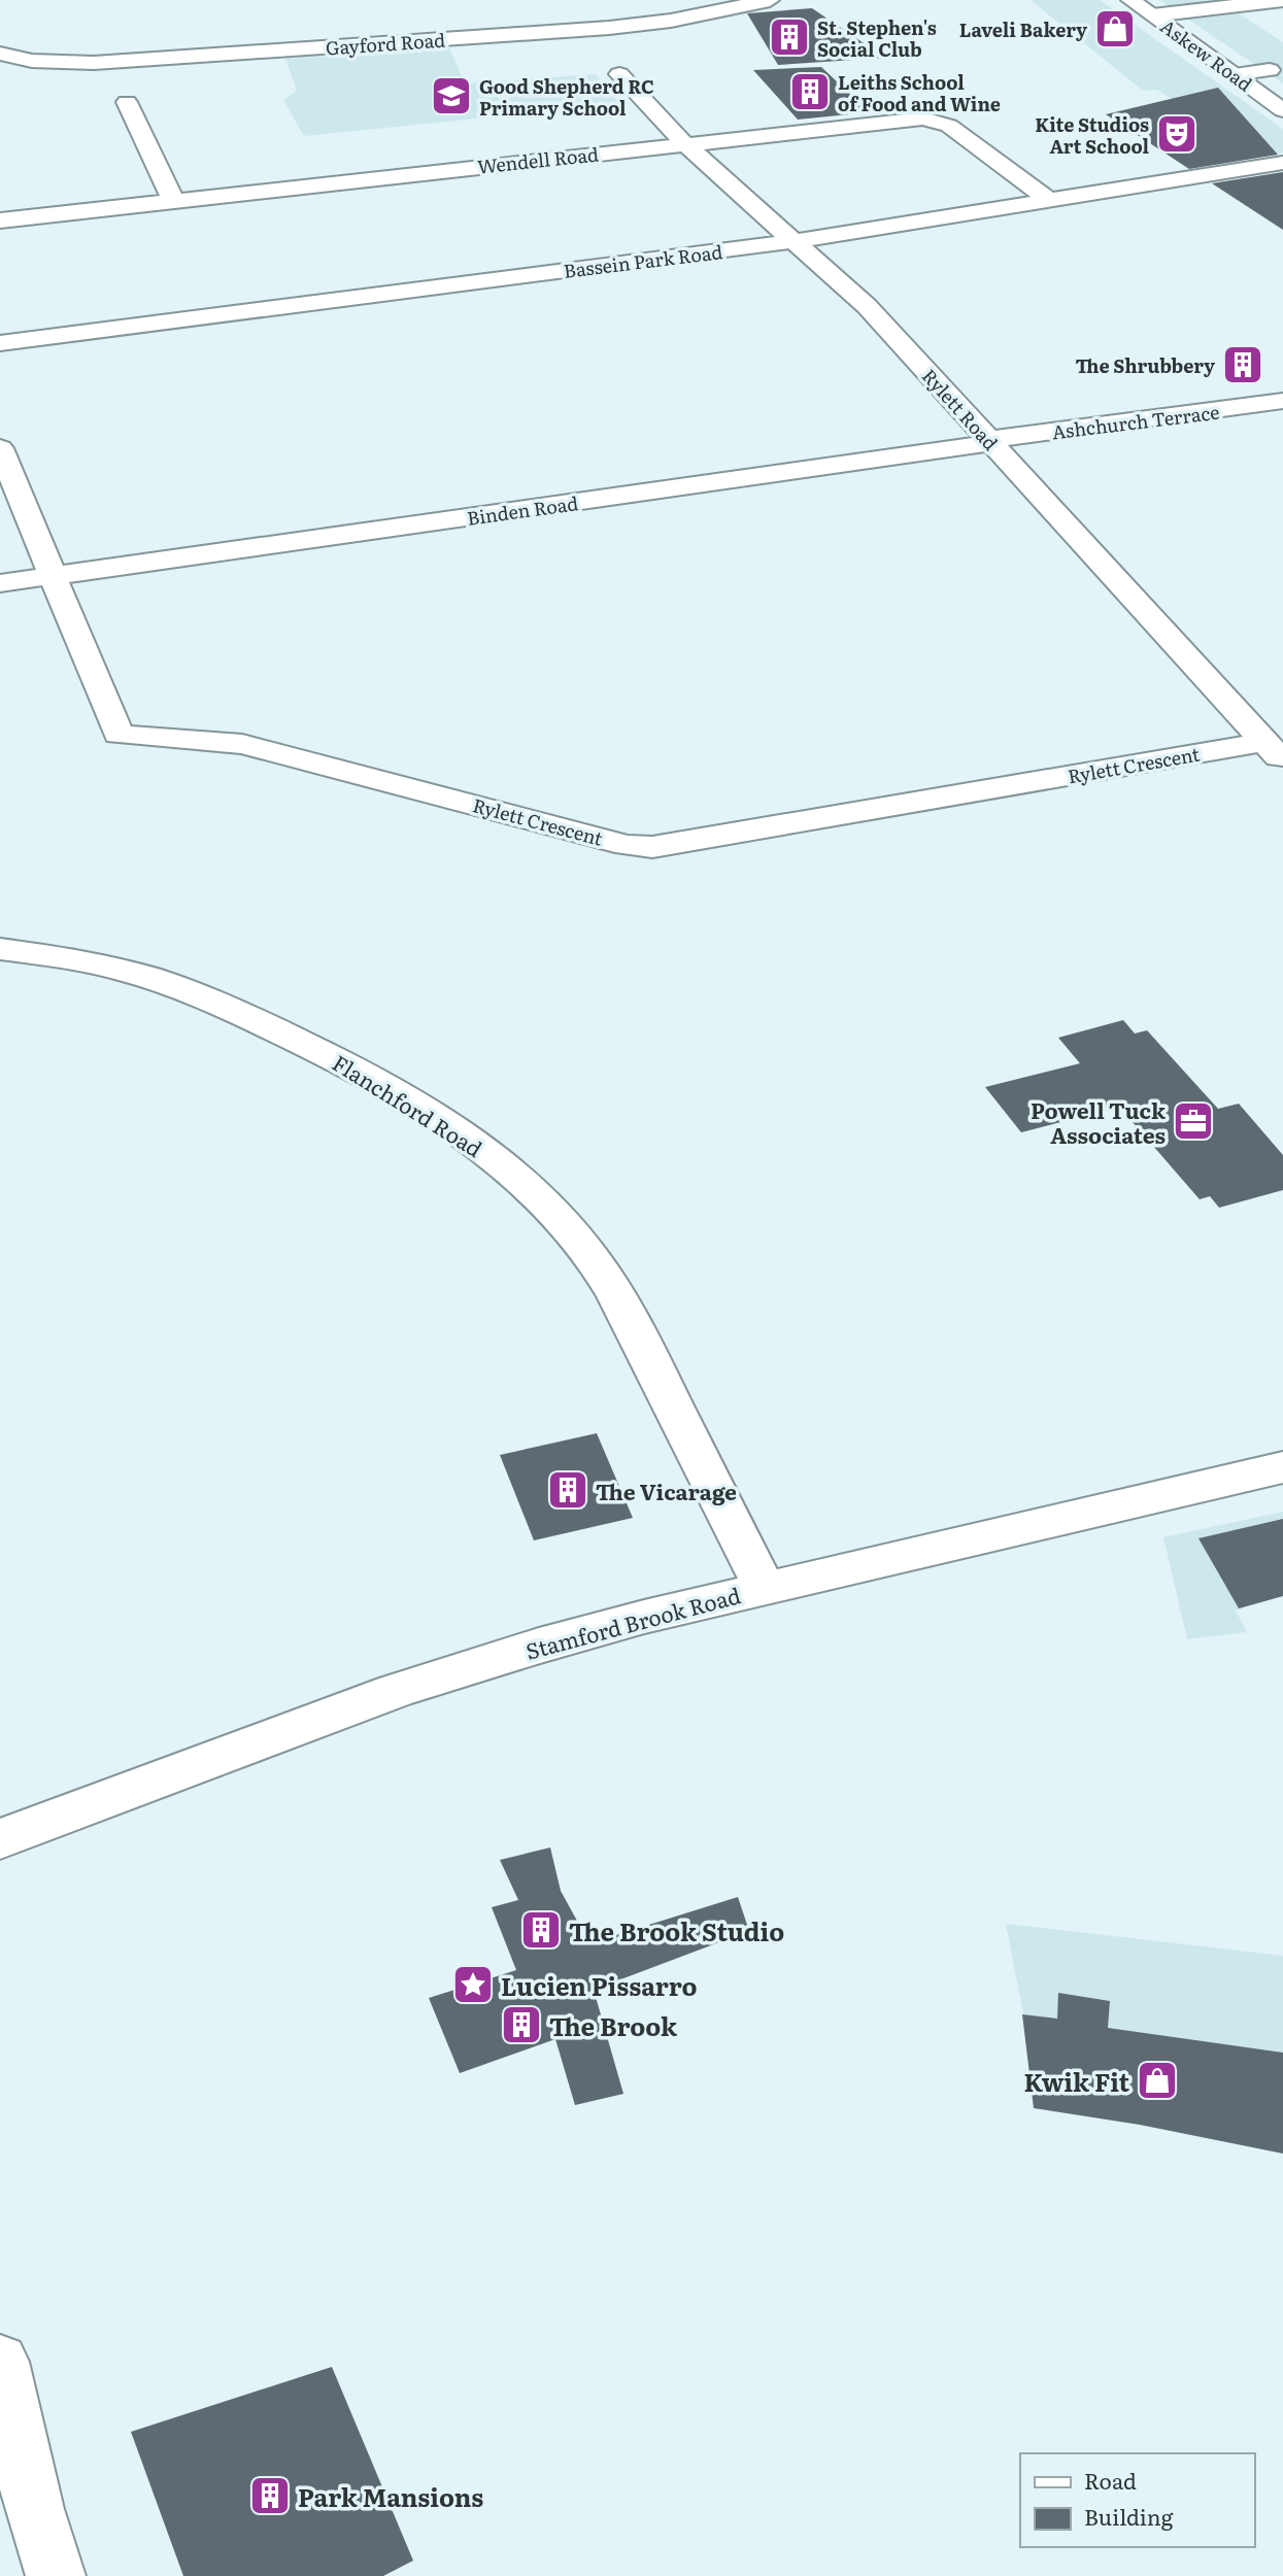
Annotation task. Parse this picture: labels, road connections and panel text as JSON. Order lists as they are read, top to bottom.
{
  "streets": {
    "street": [
      "Gayford Road",
      "Askew Road",
      "Wendell Road",
      "Bassein Park Road",
      "Rylett Road",
      "Ashchurch Terrace",
      "Binden Road",
      "Rylett Crescent",
      "Flanchford Road",
      "Stamford Brook Road"
    ]
  },
  "crossings": [
    ["Wendell Road", "Bassein Park Road"],
    ["Wendell Road", "Rylett Road"],
    ["Bassein Park Road", "Rylett Road"],
    ["Rylett Road", "Ashchurch Terrace"],
    ["Rylett Road", "Binden Road"],
    ["Rylett Road", "Rylett Crescent"],
    ["Ashchurch Terrace", "Binden Road"],
    ["Binden Road", "Rylett Crescent"],
    ["Flanchford Road", "Stamford Brook Road"]
  ],
  "places": {
    "shop": ["Laveli Bakery", "Kwik Fit"],
    "building": [
      "St. Stephen's Social Club",
      "Leiths School of Food and Wine",
      "The Shrubbery",
      "The Vicarage",
      "The Brook Studio",
      "The Brook",
      "Park Mansions"
    ],
    "school or university": ["Good Shepherd RC Primary School"],
    "theatre": ["Kite Studios Art School"],
    "office": ["Powell Tuck Associates"],
    "place": ["Lucien Pissarro"]
  },
  "legend": ["Road", "Building"]
}
